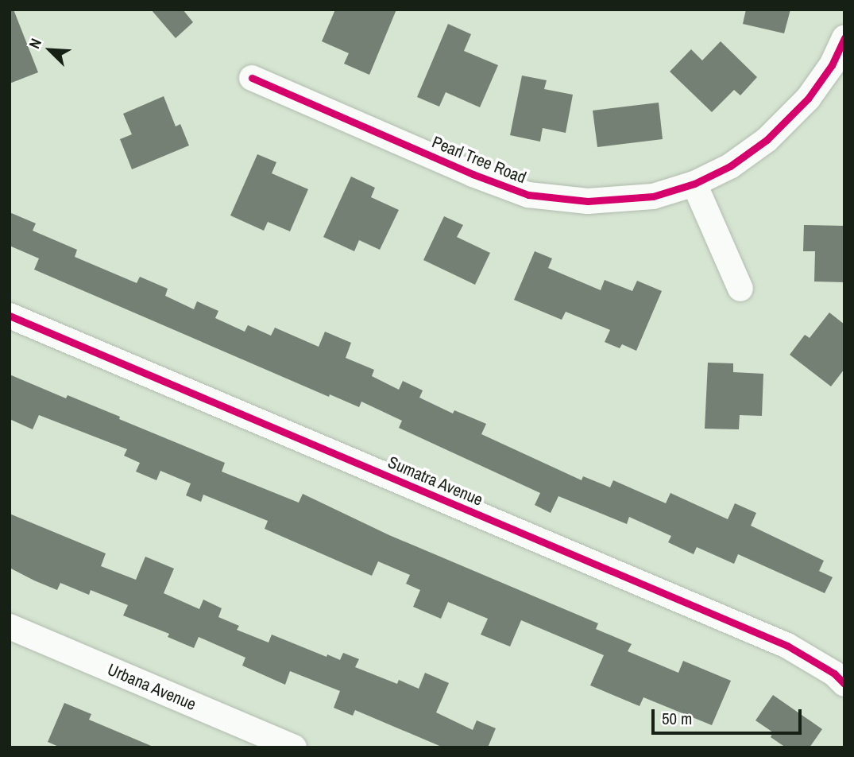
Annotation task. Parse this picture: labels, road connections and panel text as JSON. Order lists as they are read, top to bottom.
{
  "streets": {
    "street": ["Pearl Tree Road", "Sumatra Avenue", "Urbana Avenue"]
  },
  "scale_bar": "50 m",
  "north": "top left"
}
